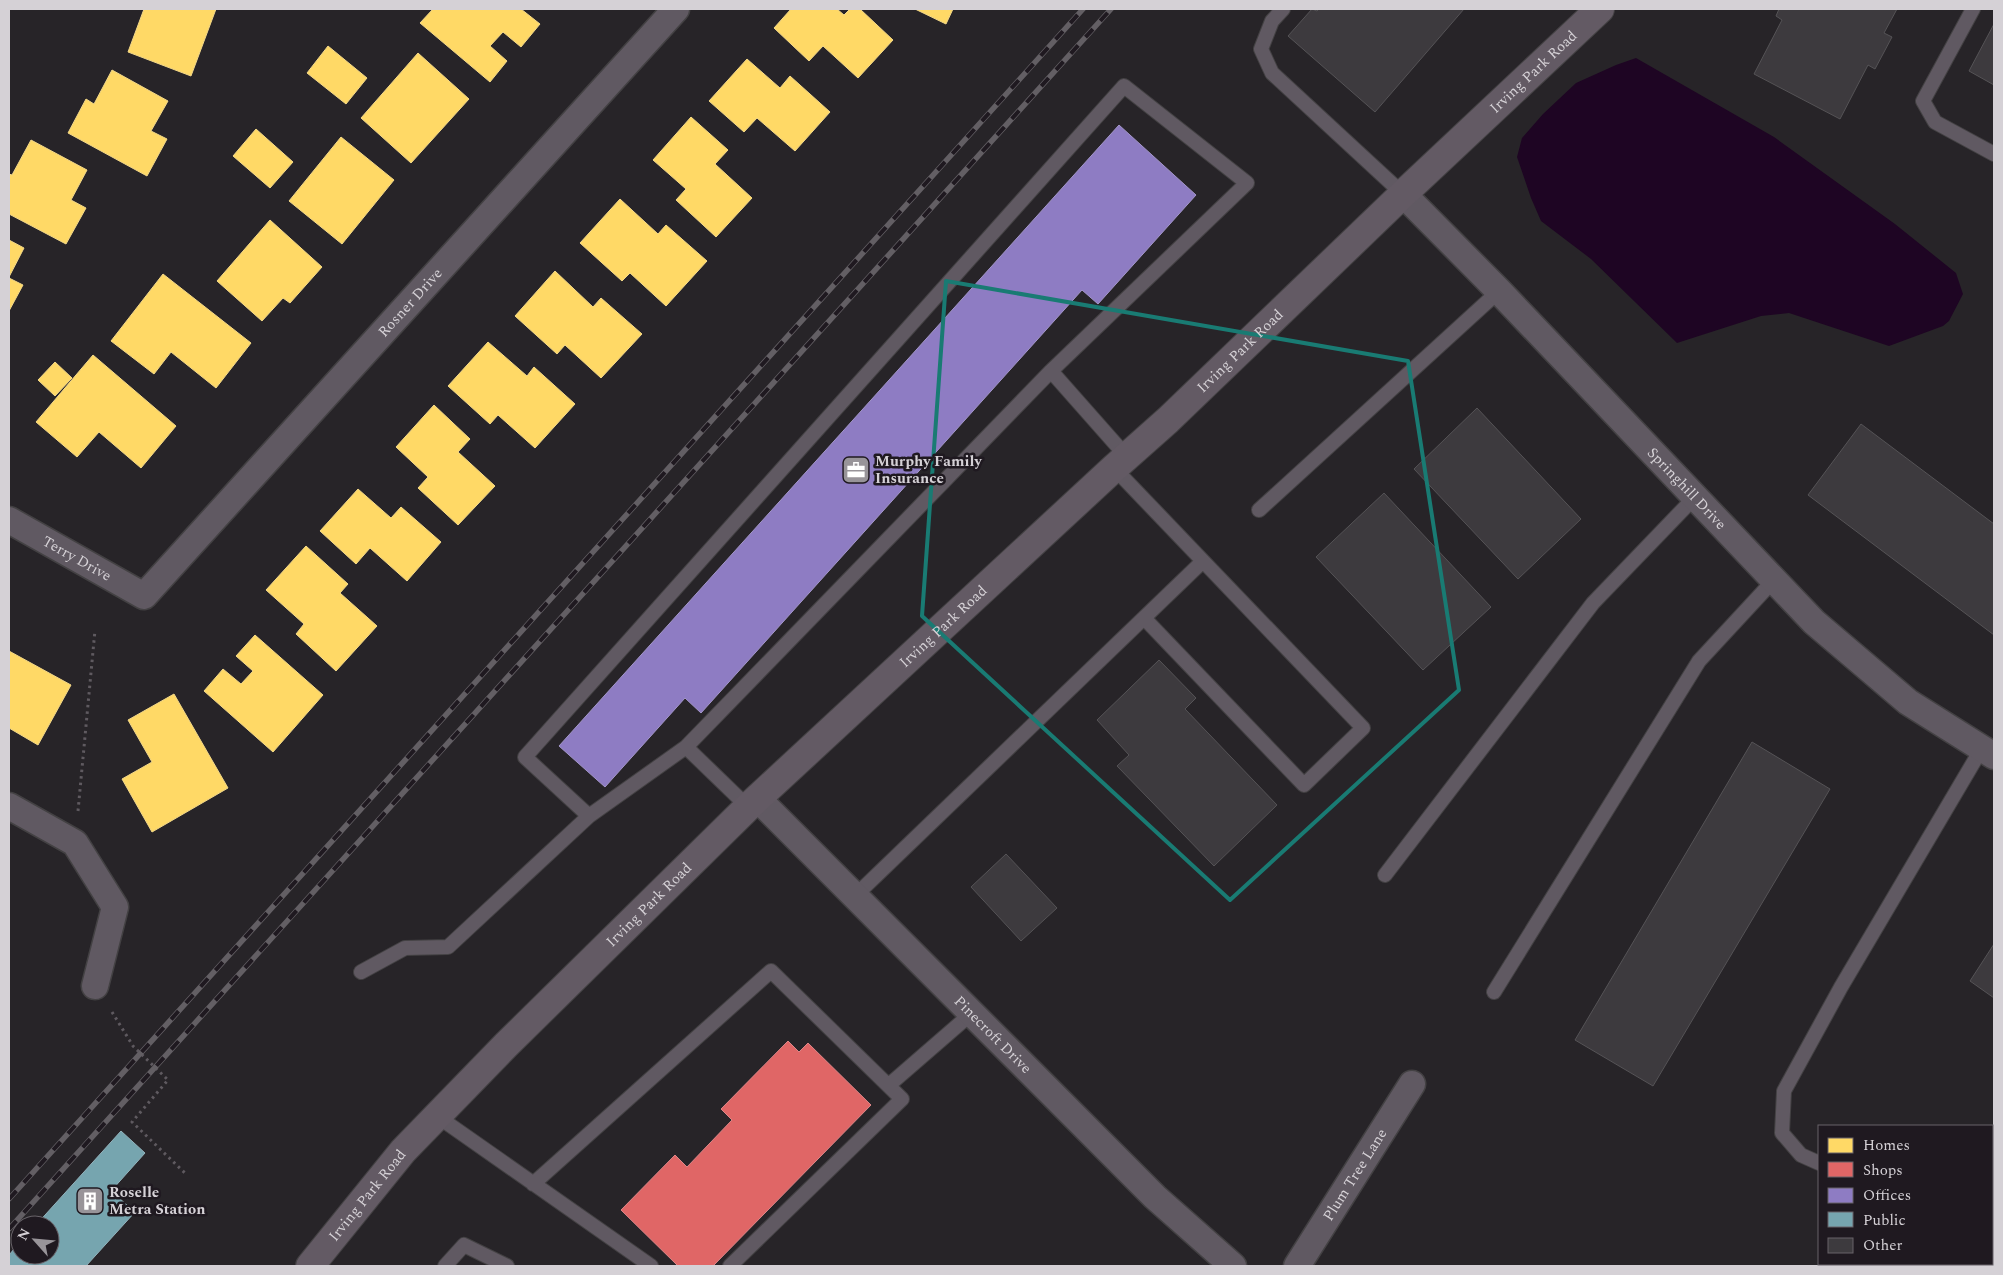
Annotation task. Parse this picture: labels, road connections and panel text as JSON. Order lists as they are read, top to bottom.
{
  "streets": {
    "main road": ["Irving Park Road"],
    "street": [
      "Rosner Drive",
      "Springhill Drive",
      "Terry Drive",
      "Pinecroft Drive",
      "Plum Tree Lane"
    ]
  },
  "crossings": [
    ["Irving Park Road", "Springhill Drive"],
    ["Irving Park Road", "Pinecroft Drive"],
    ["Rosner Drive", "Terry Drive"]
  ],
  "places": {
    "office": ["Murphy Family Insurance"],
    "building": ["Roselle Metra Station"]
  },
  "legend": [
    "Homes",
    "Shops",
    "Offices",
    "Public",
    "Other"
  ],
  "north": "top left"
}
